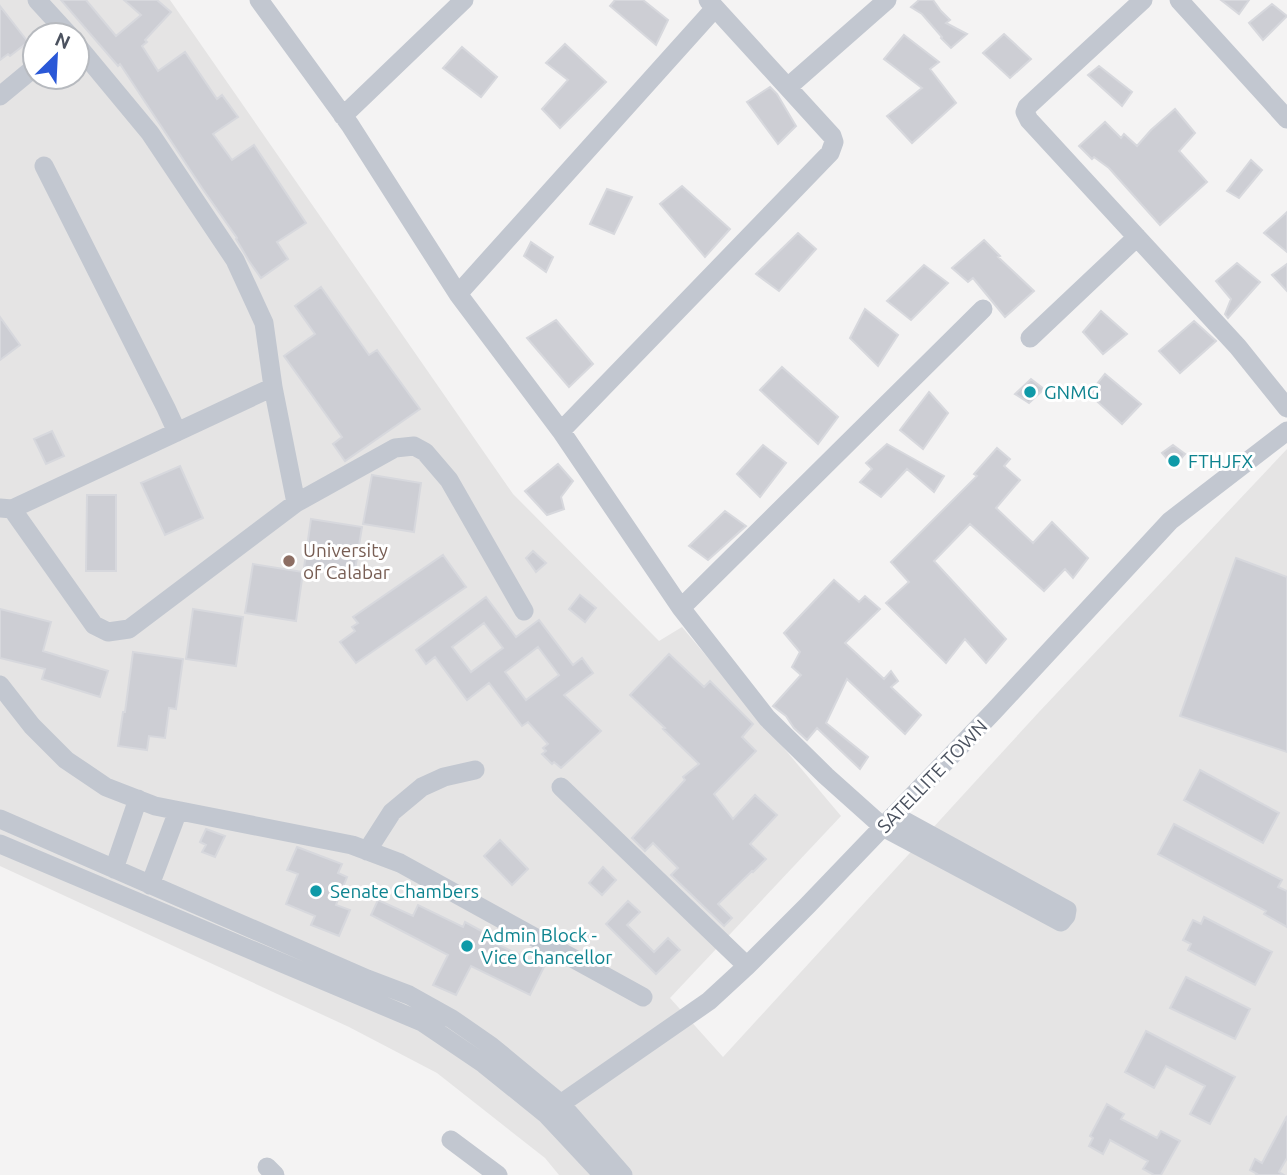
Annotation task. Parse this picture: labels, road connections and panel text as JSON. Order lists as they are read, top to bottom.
{
  "streets": {
    "street": ["SATELLITE TOWN"]
  },
  "places": [
    "GNMG",
    "FTHJFX",
    "University of Calabar",
    "Senate Chambers",
    "Admin Block - Vice Chancellor"
  ],
  "north": "top right"
}
